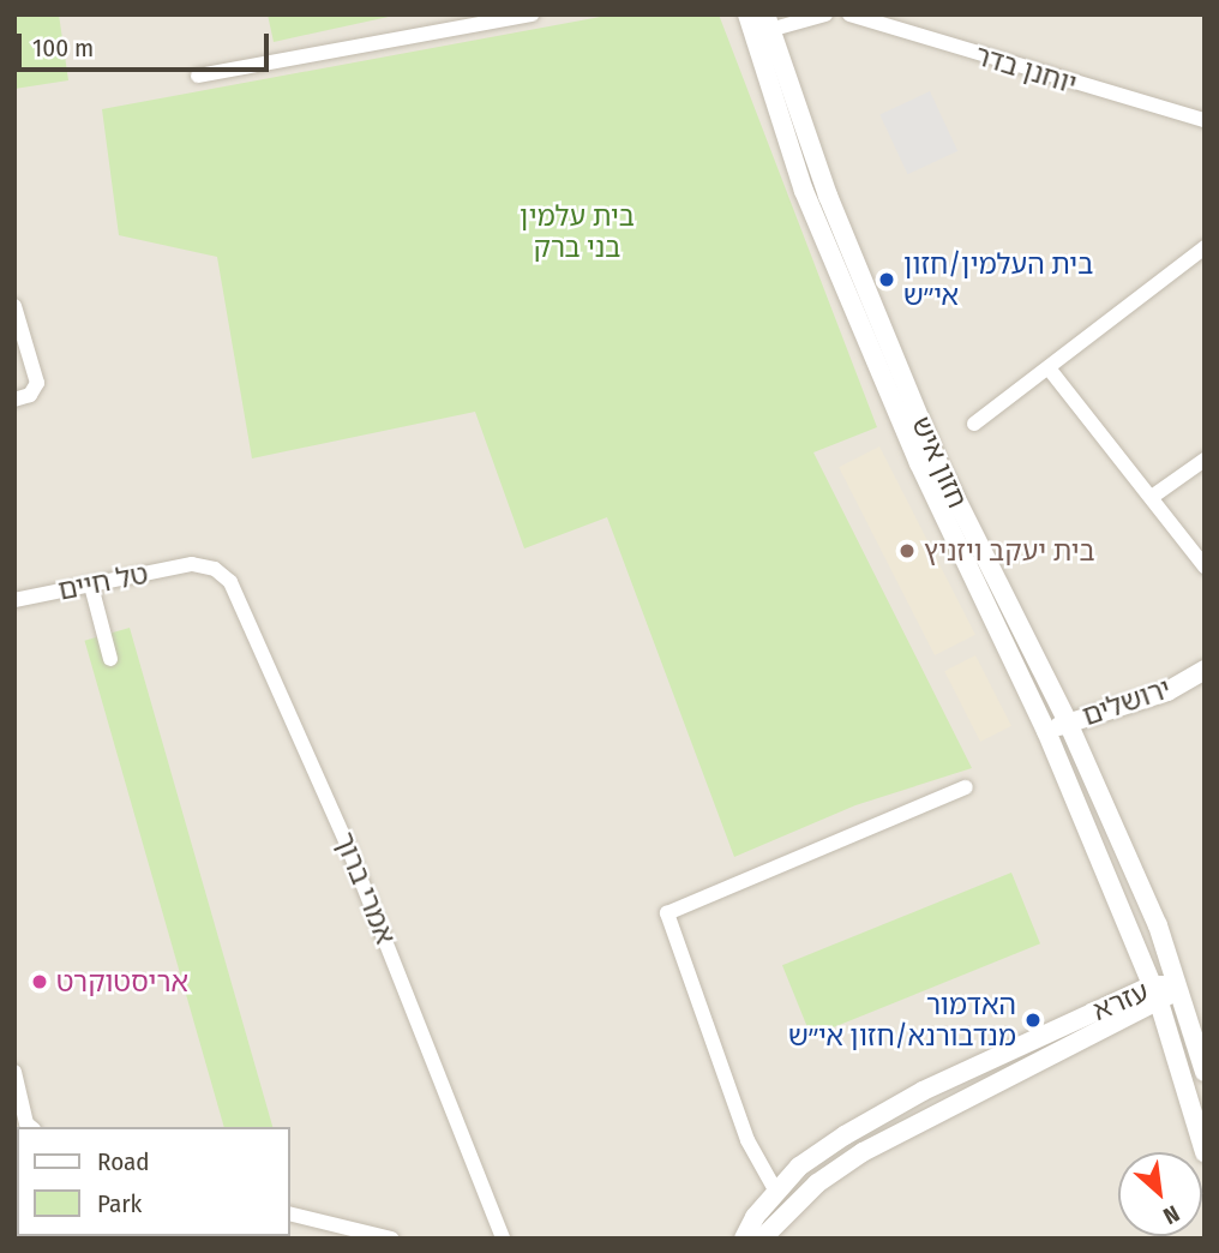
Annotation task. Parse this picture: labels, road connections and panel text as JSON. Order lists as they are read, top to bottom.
{
  "streets": {
    "street": [
      "יוחנן בדר",
      "חזון איש",
      "טל חיים",
      "ירושלים",
      "אמרי ברוך",
      "עזרא"
    ]
  },
  "crossings": [
    ["חזון איש", "ירושלים"],
    ["חזון איש", "עזרא"],
    ["טל חיים", "אמרי ברוך"]
  ],
  "parks": ["בית עלמין בני ברק"],
  "places": [
    "בית העלמין/חזון אי״ש",
    "בית יעקב ויזניץ",
    "אריסטוקרט",
    "האדמור מנדבורנא/חזון אי״ש"
  ],
  "legend": ["Road", "Park"],
  "scale_bar": "100 m",
  "north": "bottom right"
}
